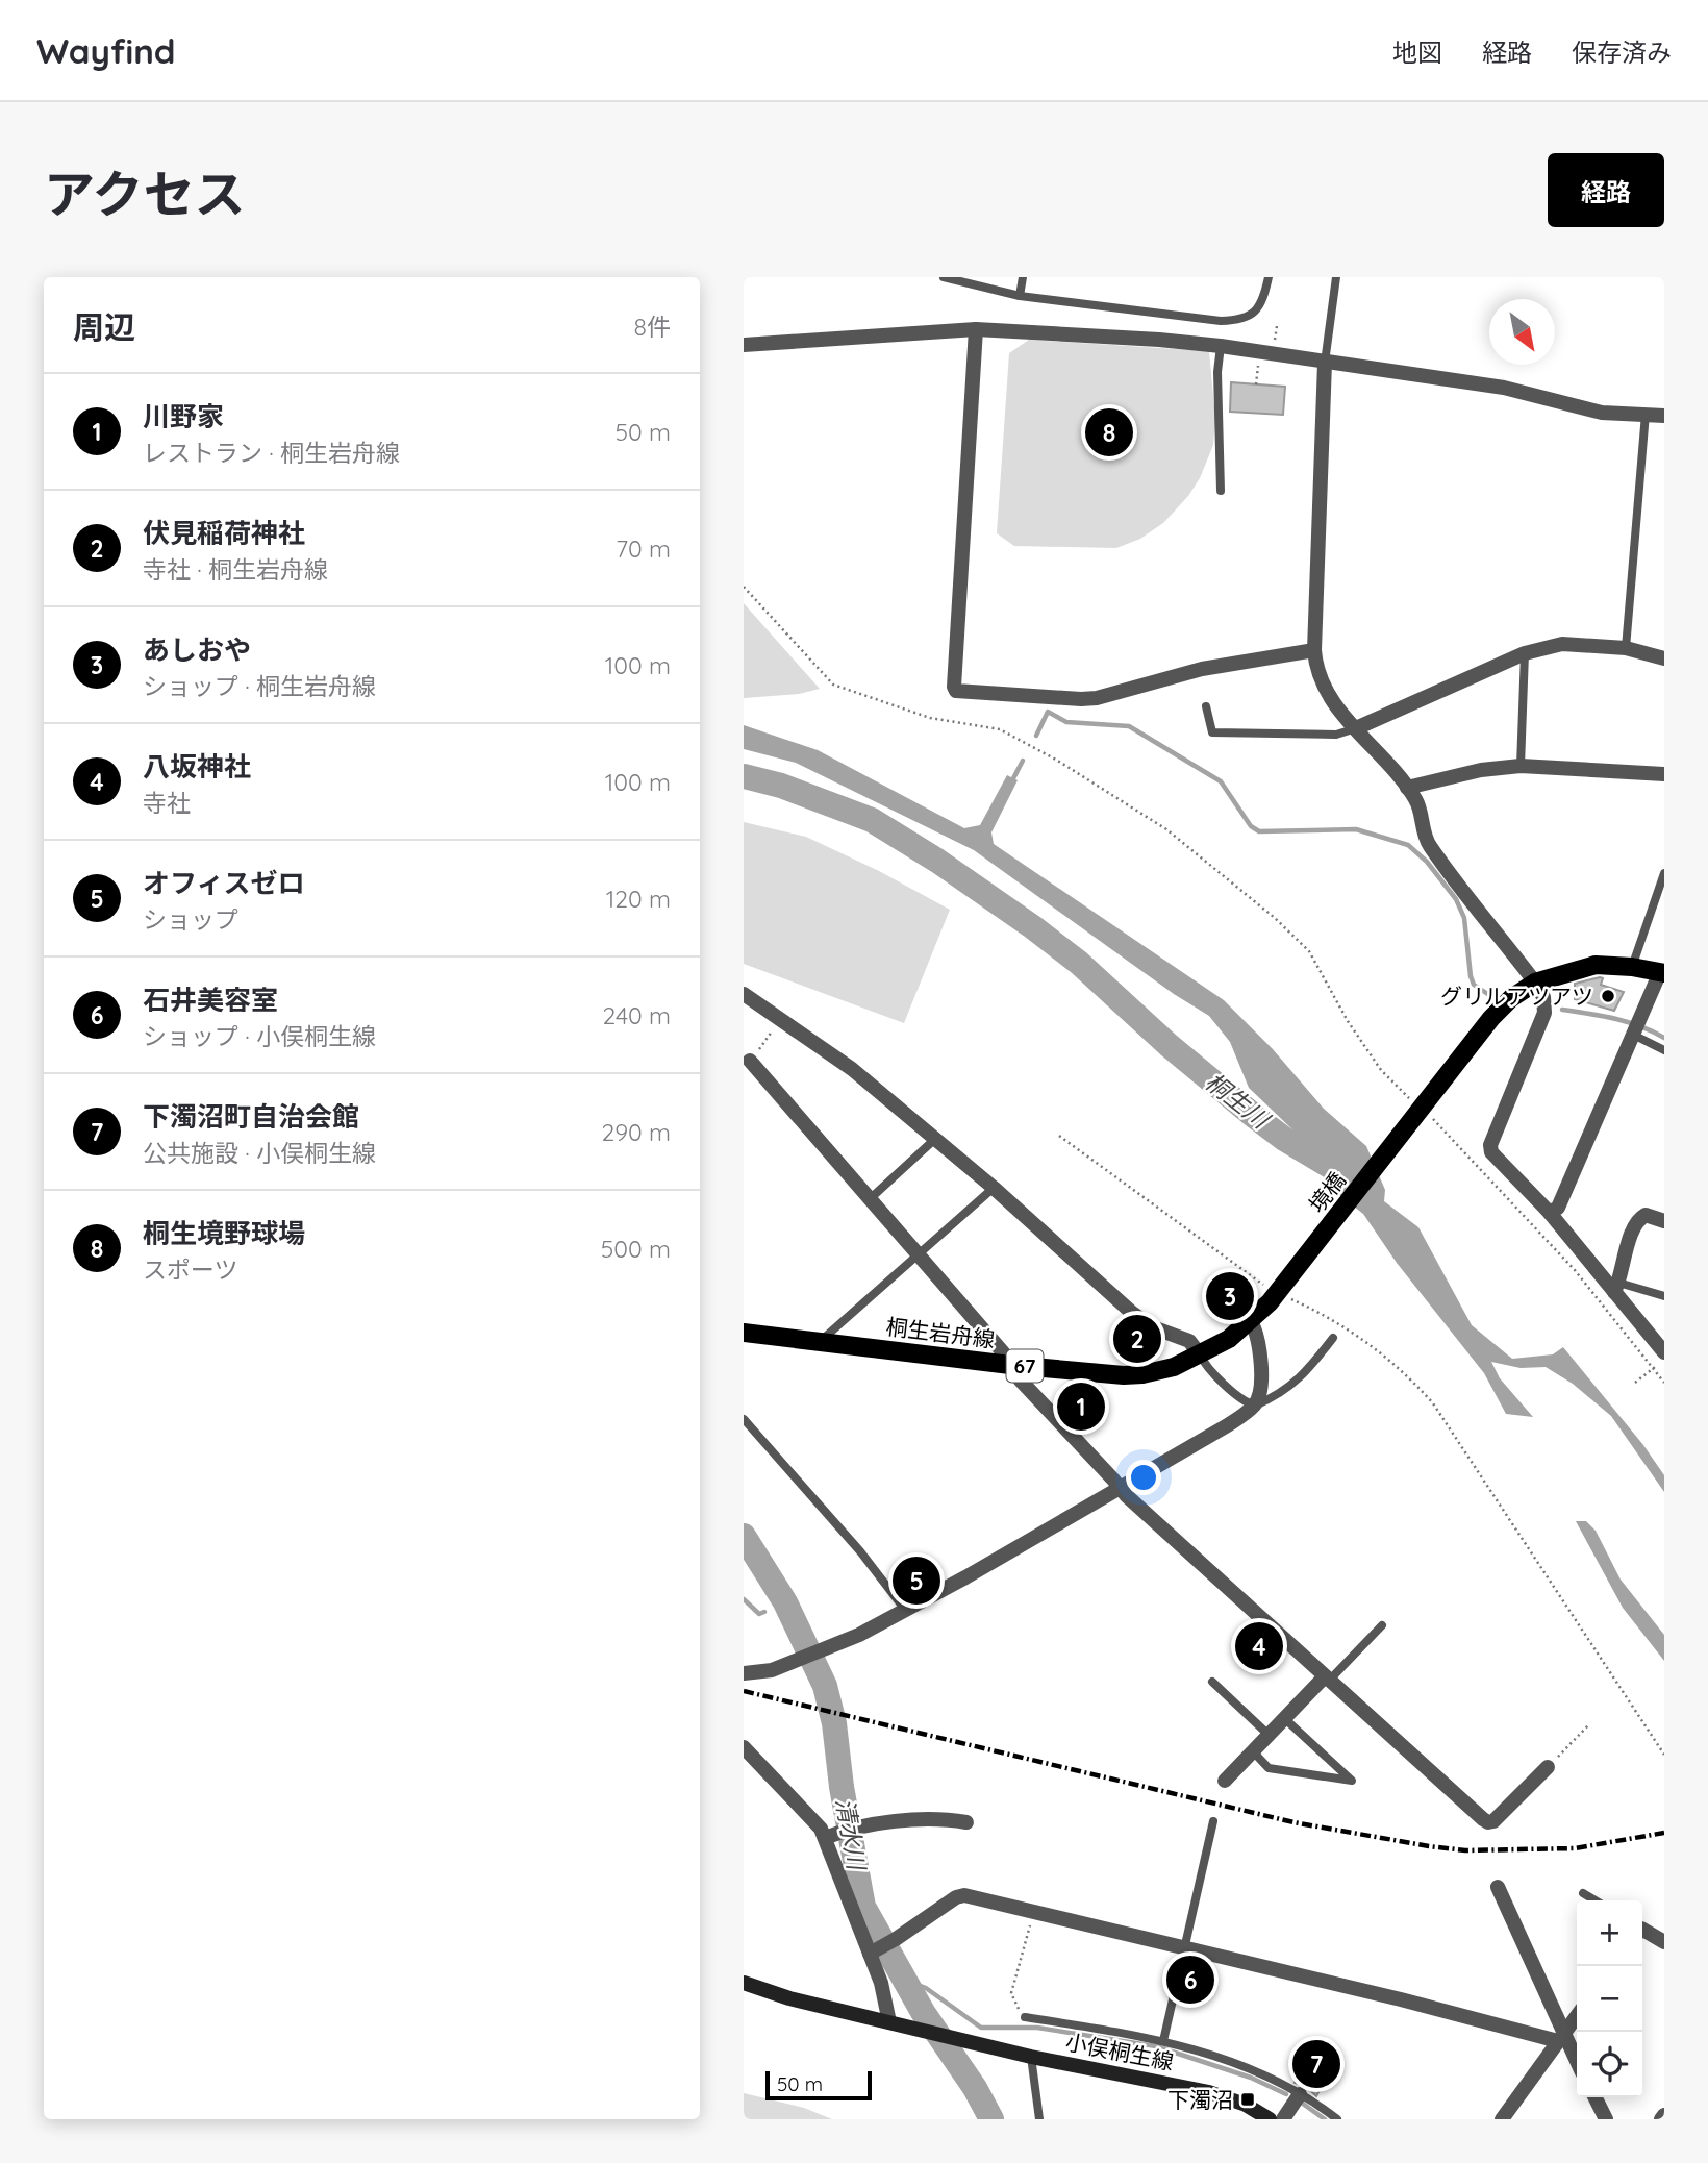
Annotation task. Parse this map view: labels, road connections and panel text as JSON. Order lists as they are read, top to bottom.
{
  "streets": {
    "main road": [
      "境橋",
      "桐生岩舟線",
      "67",
      "小俣桐生線"
    ]
  },
  "crossings": [
    ["境橋", "桐生岩舟線"],
    ["境橋", "67"]
  ],
  "water": ["桐生川", "清水川"],
  "places": {
    "other": ["グリルアツアツ"],
    "transit": ["下濁沼"]
  },
  "scale_bar": "50 m",
  "north": "bottom right",
  "page": {
    "header": "Wayfind",
    "nav": ["地図", "経路", "保存済み"],
    "title": "アクセス",
    "buttons": "経路",
    "heading": ["周辺", "8件"],
    "list": [
      {
        "mark": "1",
        "name": "川野家",
        "note": "レストラン · 桐生岩舟線",
        "value": "50 m"
      },
      {
        "mark": "2",
        "name": "伏見稲荷神社",
        "note": "寺社 · 桐生岩舟線",
        "value": "70 m"
      },
      {
        "mark": "3",
        "name": "あしおや",
        "note": "ショップ · 桐生岩舟線",
        "value": "100 m"
      },
      {
        "mark": "4",
        "name": "八坂神社",
        "note": "寺社",
        "value": "100 m"
      },
      {
        "mark": "5",
        "name": "オフィスゼロ",
        "note": "ショップ",
        "value": "120 m"
      },
      {
        "mark": "6",
        "name": "石井美容室",
        "note": "ショップ · 小俣桐生線",
        "value": "240 m"
      },
      {
        "mark": "7",
        "name": "下濁沼町自治会館",
        "note": "公共施設 · 小俣桐生線",
        "value": "290 m"
      },
      {
        "mark": "8",
        "name": "桐生境野球場",
        "note": "スポーツ",
        "value": "500 m"
      }
    ],
    "pins": [
      "8",
      "3",
      "2",
      "1",
      "5",
      "4",
      "6",
      "7"
    ],
    "map_buttons": ["+", "−"],
    "scale": "50 m"
  }
}
